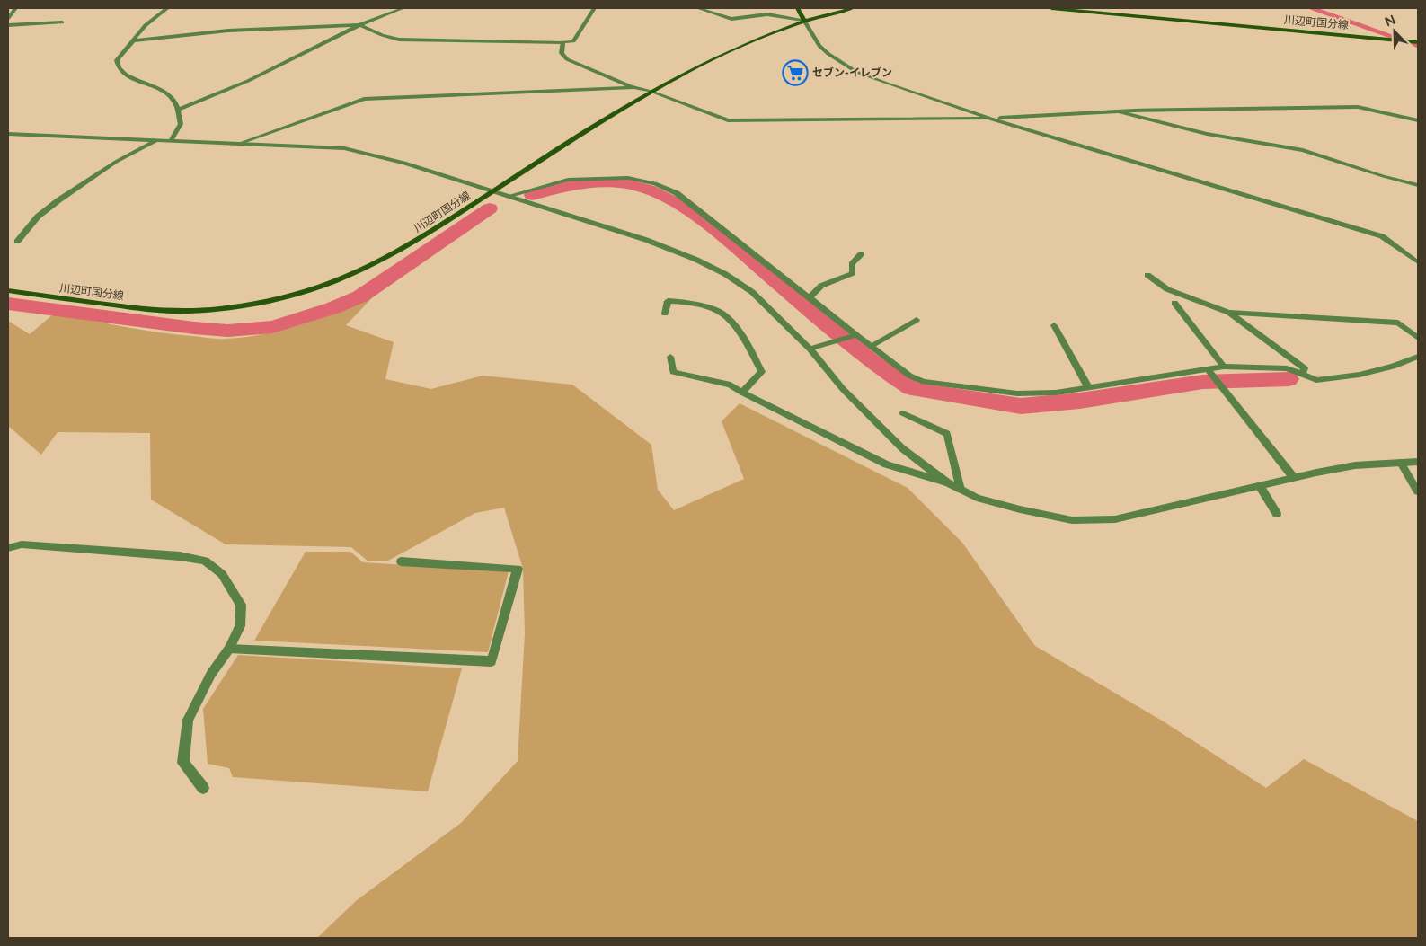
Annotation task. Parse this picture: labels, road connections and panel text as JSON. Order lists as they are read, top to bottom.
{
  "streets": {
    "street": ["川辺町国分線"]
  },
  "places": {
    "supermarket": ["セブン-イレブン"]
  },
  "north": "top left"
}
